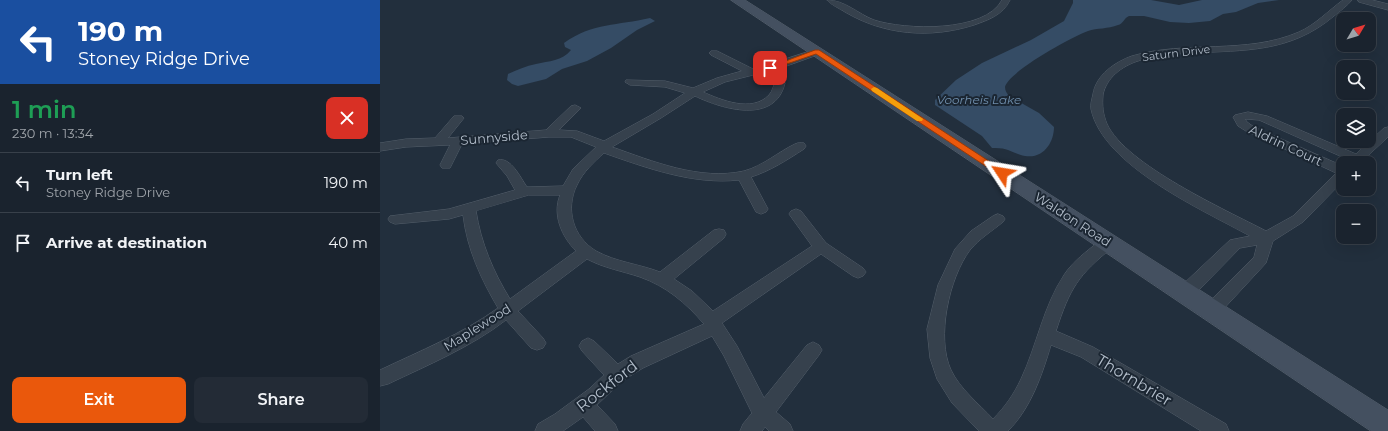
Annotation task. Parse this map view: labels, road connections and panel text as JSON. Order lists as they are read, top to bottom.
{
  "streets": {
    "street": [
      "Saturn Drive",
      "Sunnyside",
      "Aldrin Court",
      "Waldon Road",
      "Maplewood",
      "Thornbrier",
      "Rockford"
    ]
  },
  "water": ["Voorheis Lake"],
  "north": "top right",
  "page": {
    "turn": ["190 m", "Stoney Ridge Drive"],
    "map_buttons": ["+", "−"],
    "heading": ["1 min", "230 m · 13:34"],
    "list": [
      {
        "name": "Turn left",
        "note": "Stoney Ridge Drive",
        "value": "190 m"
      },
      {
        "name": "Arrive at destination",
        "value": "40 m"
      }
    ],
    "buttons": ["Exit", "Share"]
  }
}
